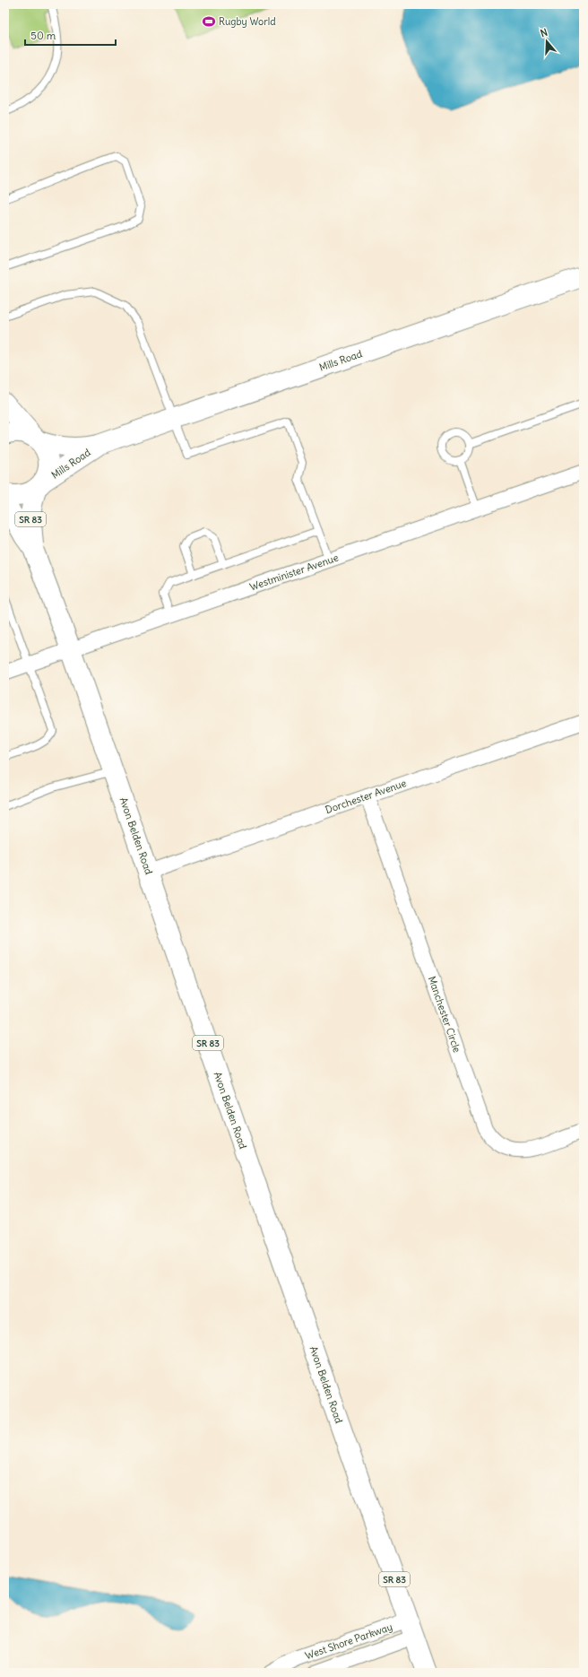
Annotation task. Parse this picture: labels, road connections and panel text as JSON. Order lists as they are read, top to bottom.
{
  "streets": {
    "main road": ["Mills Road", "SR 83", "Avon Belden Road"],
    "street": [
      "Westminister Avenue",
      "Dorchester Avenue",
      "Manchester Circle",
      "West Shore Parkway"
    ]
  },
  "crossings": [
    ["Mills Road", "Avon Belden Road"],
    ["Westminister Avenue", "Avon Belden Road"],
    ["Dorchester Avenue", "Avon Belden Road"],
    ["Dorchester Avenue", "Manchester Circle"],
    ["Avon Belden Road", "West Shore Parkway"]
  ],
  "places": {
    "sports": ["Rugby World"]
  },
  "scale_bar": "50 m",
  "north": "top"
}
